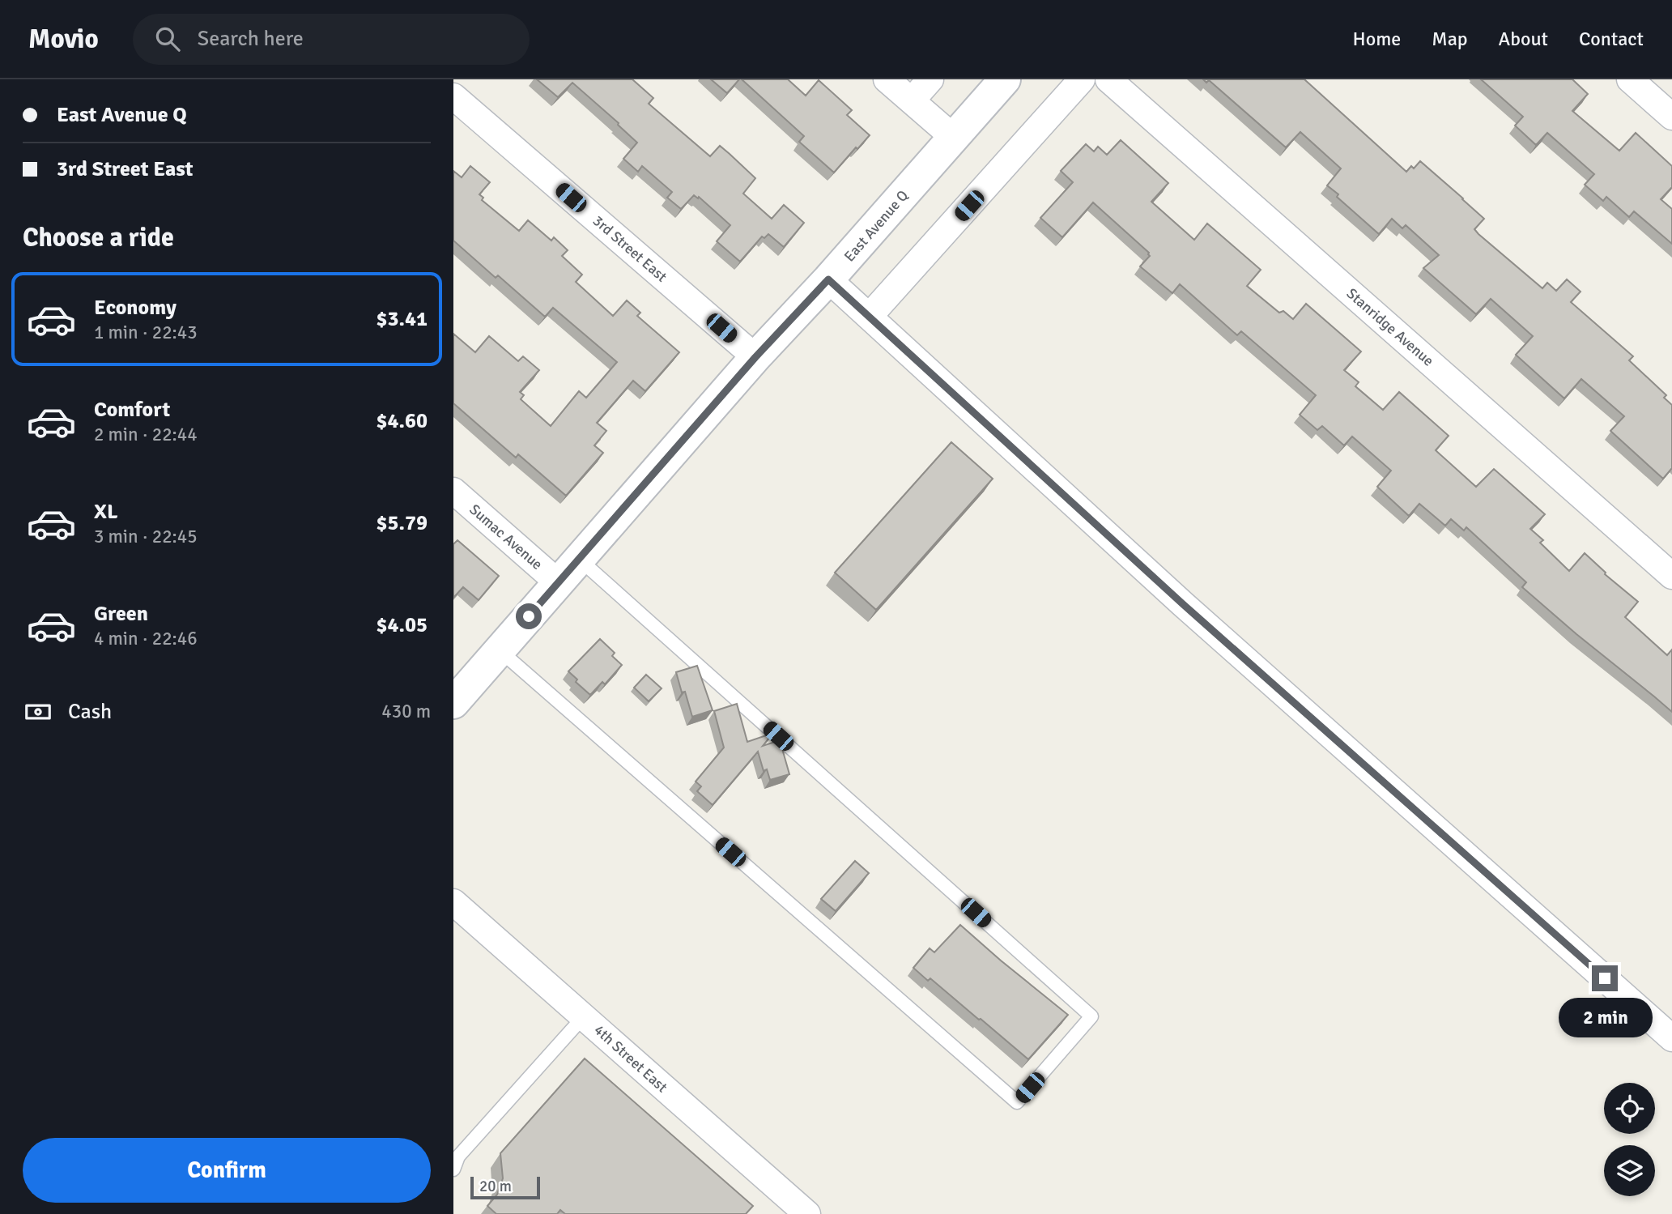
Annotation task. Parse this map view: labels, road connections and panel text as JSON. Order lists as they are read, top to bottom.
{
  "streets": {
    "street": [
      "East Avenue Q",
      "3rd Street East",
      "Stanridge Avenue",
      "Sumac Avenue",
      "4th Street East"
    ]
  },
  "crossings": [
    ["East Avenue Q", "3rd Street East"],
    ["East Avenue Q", "Sumac Avenue"]
  ],
  "scale_bar": "20 m",
  "page": {
    "header": "Movio",
    "search": "Search here",
    "nav": [
      "Home",
      "Map",
      "About",
      "Contact"
    ],
    "banner": ["East Avenue Q", "3rd Street East"],
    "heading": "Choose a ride",
    "list": [
      {
        "name": "Economy",
        "note": "1 min · 22:43",
        "value": "$3.41"
      },
      {
        "name": "Comfort",
        "note": "2 min · 22:44",
        "value": "$4.60"
      },
      {
        "name": "XL",
        "note": "3 min · 22:45",
        "value": "$5.79"
      },
      {
        "name": "Green",
        "note": "4 min · 22:46",
        "value": "$4.05"
      }
    ],
    "pay": ["Cash", "430 m"],
    "bubble": "2 min",
    "buttons": "Confirm",
    "scale": "20 m"
  }
}
